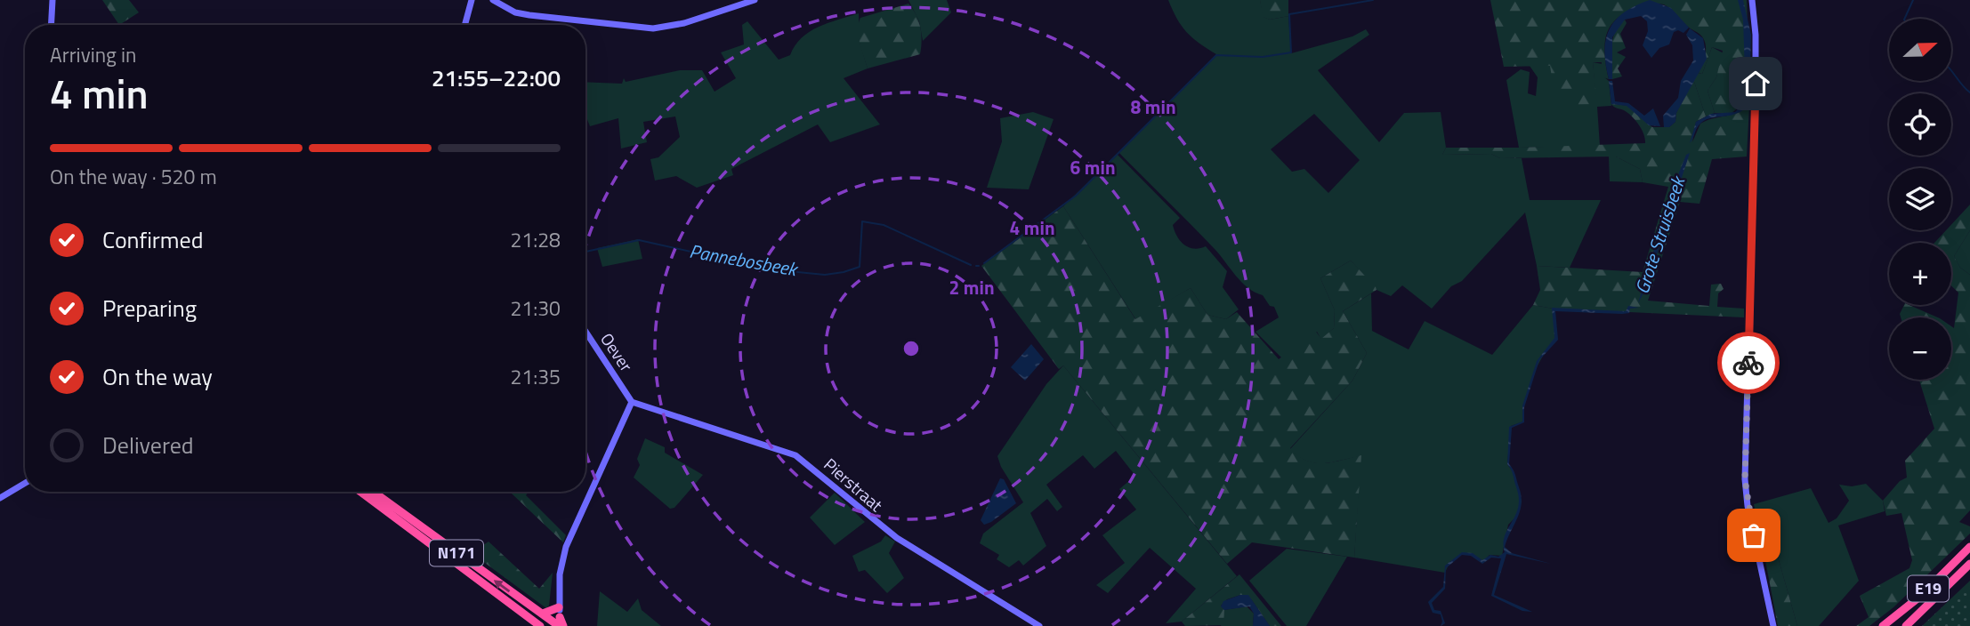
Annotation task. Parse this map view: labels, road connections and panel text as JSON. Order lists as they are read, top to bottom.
{
  "streets": {
    "highway": ["N171", "E19"],
    "street": ["Oever", "Pierstraat"]
  },
  "crossings": [
    ["Oever", "Pierstraat"]
  ],
  "water": ["Grote Struisbeek", "Pannebosbeek"],
  "north": "right",
  "page": {
    "map_buttons": ["+", "−"],
    "heading": ["4 min", "Arriving in", "21:55–22:00"],
    "bar": "On the way · 520 m",
    "list": [
      ["Confirmed", "21:28"],
      ["Preparing", "21:30"],
      ["On the way", "21:35"],
      "Delivered"
    ]
  },
  "rings": [
    "8 min",
    "6 min",
    "4 min",
    "2 min"
  ]
}
